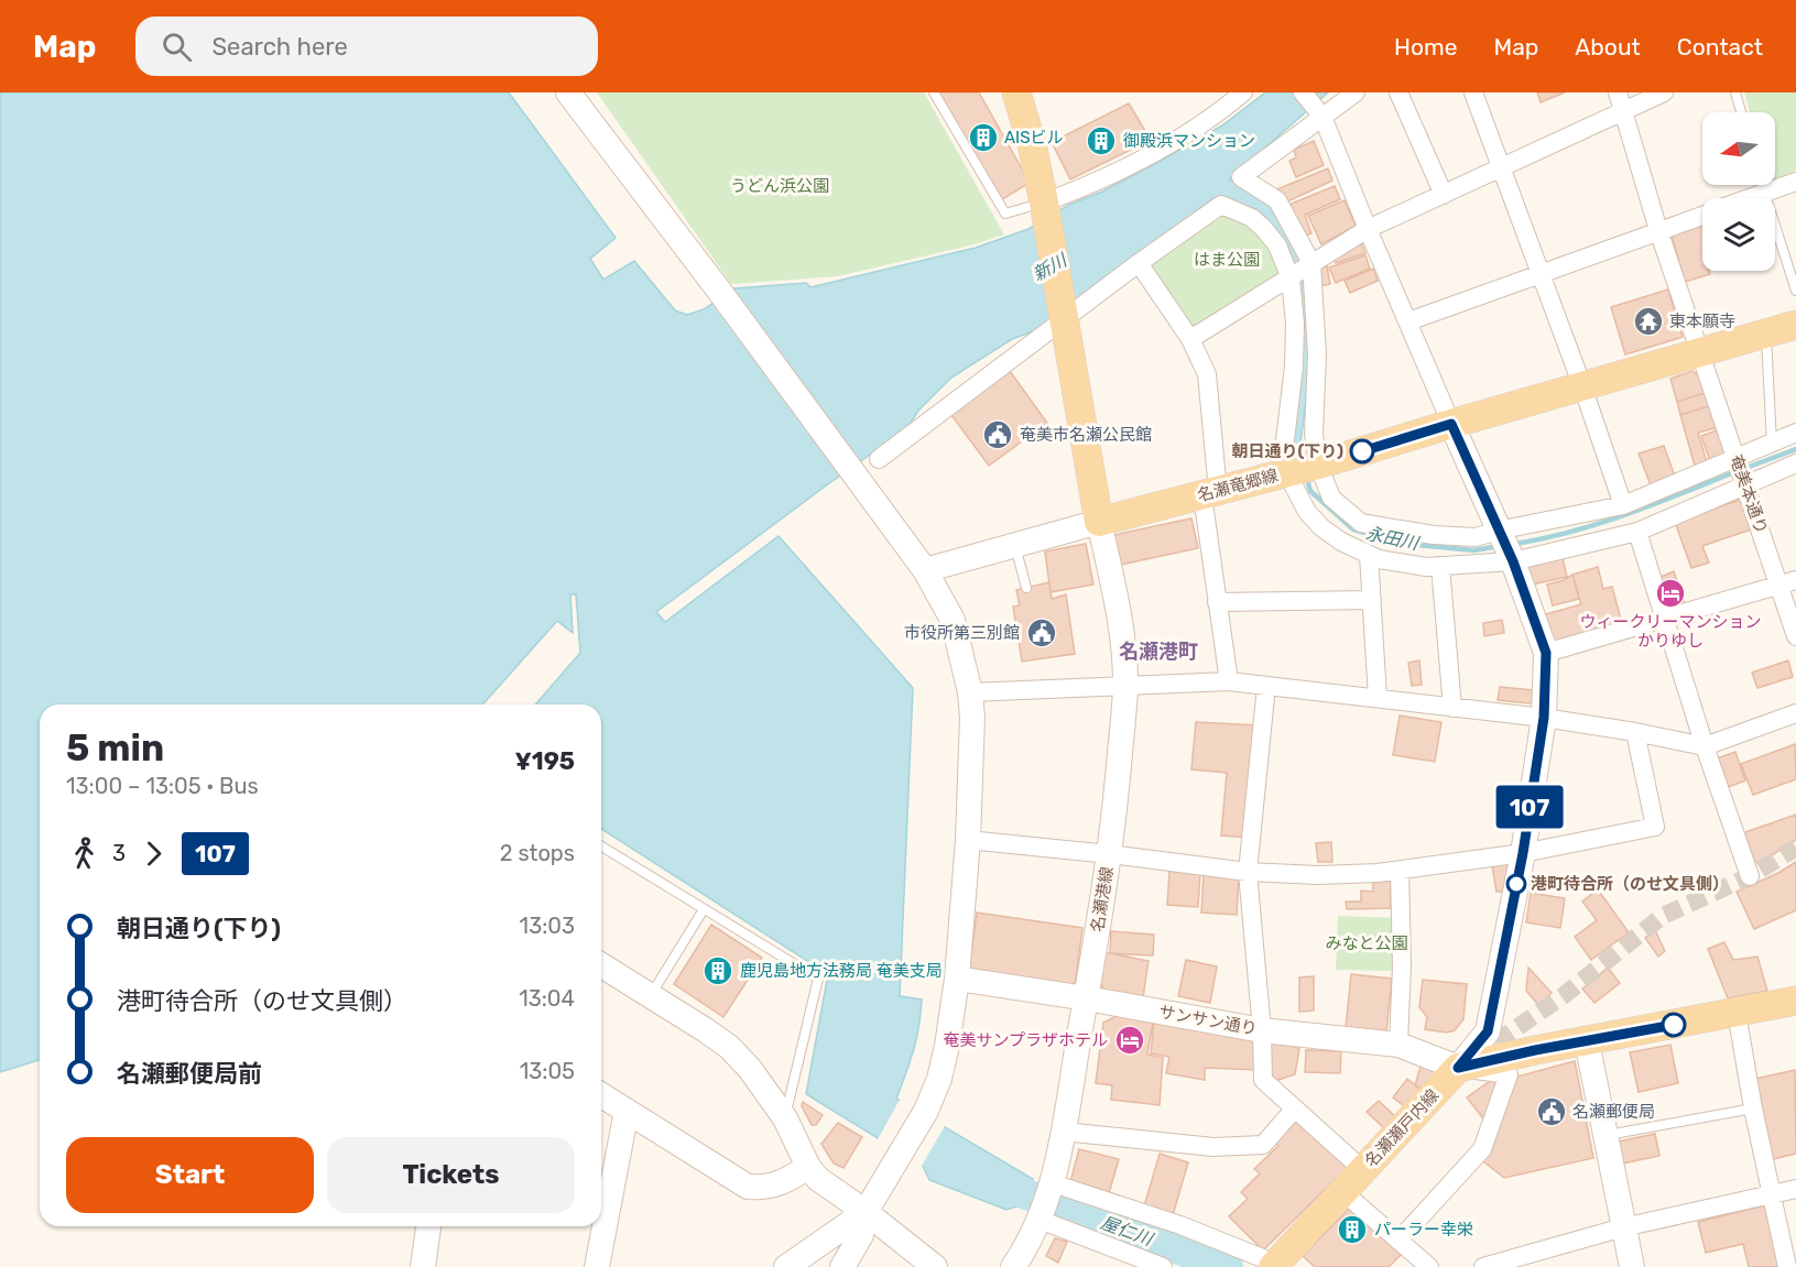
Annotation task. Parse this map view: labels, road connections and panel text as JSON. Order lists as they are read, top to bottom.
{
  "streets": {
    "main road": ["名瀬竜郷線", "名瀬瀬戸内線"],
    "street": ["奄美本通り", "名瀬港線", "サンサン通り"]
  },
  "crossings": [
    ["名瀬竜郷線", "奄美本通り"],
    ["名瀬竜郷線", "名瀬港線"],
    ["名瀬港線", "サンサン通り"],
    ["サンサン通り", "名瀬瀬戸内線"]
  ],
  "districts": ["名瀬港町"],
  "water": ["新川", "永田川", "屋仁川"],
  "parks": ["うどん浜公園", "はま公園", "みなと公園"],
  "places": {
    "building": [
      "AISビル",
      "御殿浜マンション",
      "鹿児島地方法務局 奄美支局",
      "パーラー幸栄"
    ],
    "temple": ["東本願寺"],
    "public building": ["奄美市名瀬公民館", "市役所第三別館", "名瀬郵便局"],
    "other": ["朝日通り(下り)", "港町待合所（のせ文具側）"],
    "hotel": ["ウィークリーマンション かりゆし", "奄美サンプラザホテル"]
  },
  "lines": ["bus line 107"],
  "north": "left",
  "page": {
    "header": "Map",
    "search": "Search here",
    "nav": [
      "Home",
      "Map",
      "About",
      "Contact"
    ],
    "on_map": "107",
    "heading": ["5 min", "13:00 – 13:05 · Bus", "¥195"],
    "legs": ["3", "107", "2 stops"],
    "list": [
      {
        "name": "朝日通り(下り)",
        "value": "13:03"
      },
      {
        "name": "港町待合所（のせ文具側）",
        "value": "13:04"
      },
      {
        "name": "名瀬郵便局前",
        "value": "13:05"
      }
    ],
    "buttons": ["Start", "Tickets"]
  }
}
